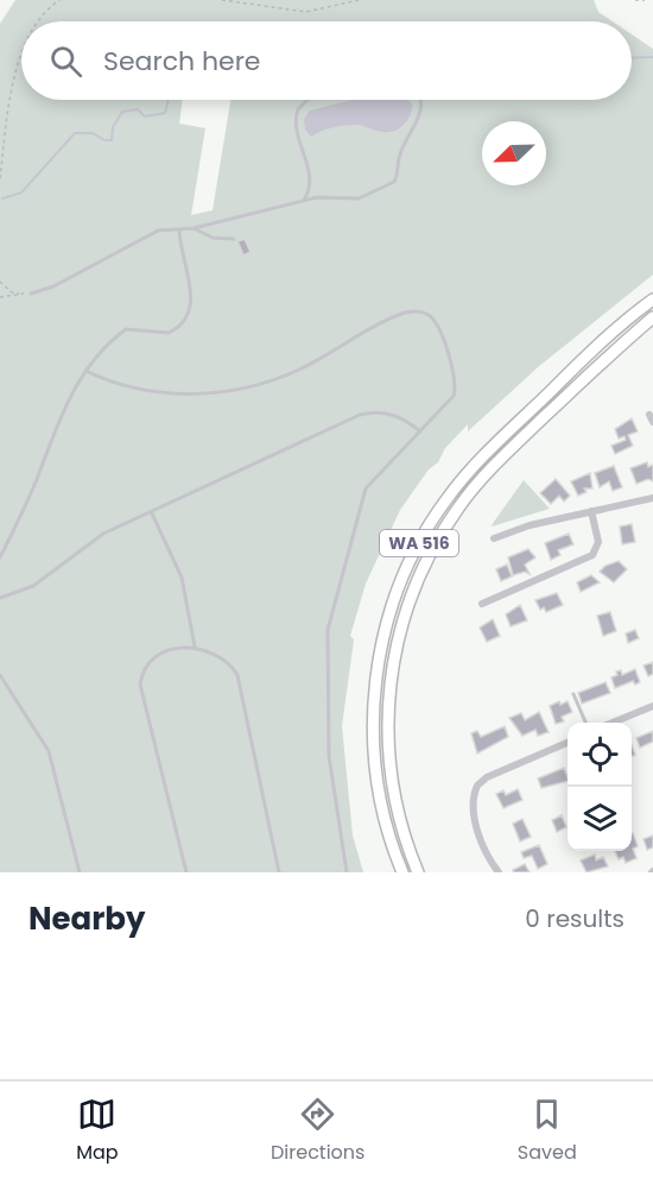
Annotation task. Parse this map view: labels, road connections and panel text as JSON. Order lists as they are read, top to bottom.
{
  "streets": {
    "highway": ["WA 516"]
  },
  "north": "bottom left",
  "page": {
    "search": "Search here",
    "heading": ["Nearby", "0 results"],
    "nav": ["Map", "Directions", "Saved"]
  }
}
